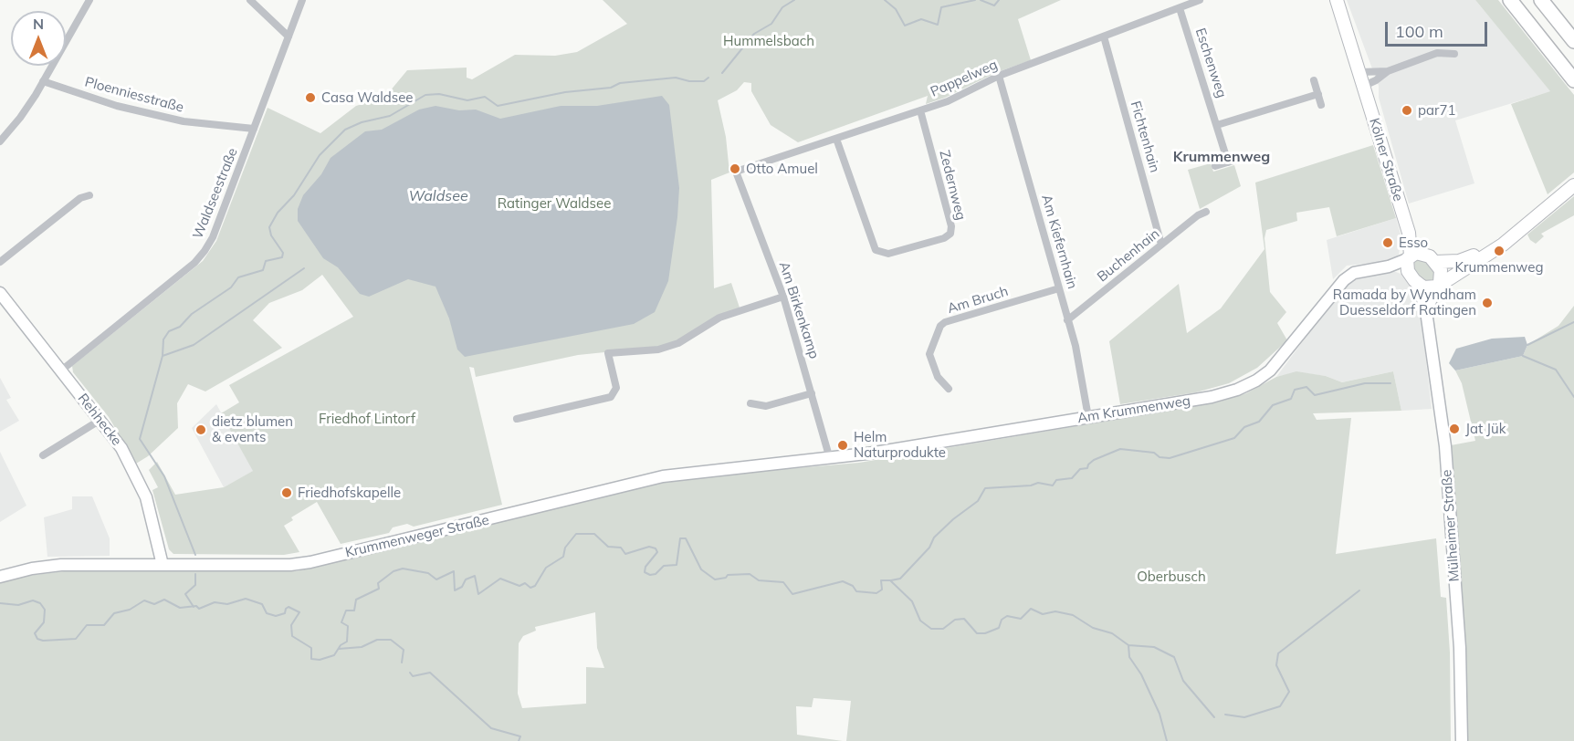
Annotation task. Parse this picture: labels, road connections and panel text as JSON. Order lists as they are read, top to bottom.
{
  "streets": {
    "main road": [
      "Kölner Straße",
      "Am Krummenweg",
      "Rehhecke",
      "Mülheimer Straße",
      "Krummenweger Straße"
    ],
    "street": [
      "Eschenweg",
      "Pappelweg",
      "Ploenniesstraße",
      "Fichtenhain",
      "Zedernweg",
      "Waldseestraße",
      "Am Kiefernhain",
      "Buchenhain",
      "Am Bruch",
      "Am Birkenkamp"
    ]
  },
  "crossings": [
    ["Eschenweg", "Pappelweg"],
    ["Pappelweg", "Fichtenhain"],
    ["Pappelweg", "Zedernweg"],
    ["Pappelweg", "Am Kiefernhain"],
    ["Pappelweg", "Am Birkenkamp"],
    ["Ploenniesstraße", "Waldseestraße"],
    ["Fichtenhain", "Buchenhain"],
    ["Kölner Straße", "Am Krummenweg"],
    ["Kölner Straße", "Mülheimer Straße"],
    ["Waldseestraße", "Rehhecke"],
    ["Am Kiefernhain", "Buchenhain"],
    ["Am Kiefernhain", "Am Bruch"],
    ["Am Kiefernhain", "Am Krummenweg"],
    ["Am Birkenkamp", "Am Krummenweg"],
    ["Am Birkenkamp", "Krummenweger Straße"],
    ["Am Krummenweg", "Mülheimer Straße"],
    ["Am Krummenweg", "Krummenweger Straße"],
    ["Rehhecke", "Krummenweger Straße"]
  ],
  "districts": ["Krummenweg"],
  "water": ["Waldsee"],
  "parks": [
    "Hummelsbach",
    "Ratinger Waldsee",
    "Friedhof Lintorf",
    "Oberbusch"
  ],
  "places": [
    "Casa Waldsee",
    "par71",
    "Otto Amuel",
    "Esso",
    "Krummenweg",
    "Ramada by Wyndham Duesseldorf Ratingen",
    "Jat Jük",
    "dietz blumen & events",
    "Helm Naturprodukte",
    "Friedhofskapelle"
  ],
  "scale_bar": "100 m",
  "north": "top"
}
